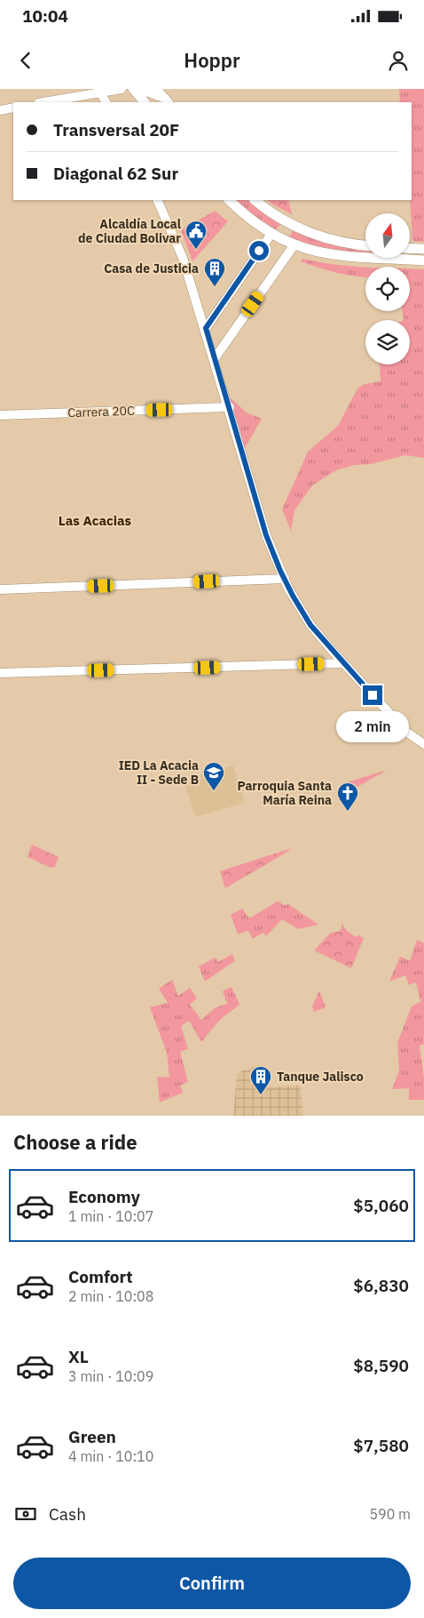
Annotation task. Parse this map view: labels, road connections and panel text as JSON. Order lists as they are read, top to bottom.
{
  "streets": {
    "street": ["Carrera 20C"]
  },
  "districts": ["Las Acacias"],
  "places": {
    "public building": ["Alcaldía Local de Ciudad Bolivar"],
    "building": ["Casa de Justicia", "Tanque Jalisco"],
    "school or university": ["IED La Acacia II - Sede B"],
    "church": ["Parroquia Santa María Reina"]
  },
  "north": "top",
  "page": {
    "status": "10:04",
    "header": "Hoppr",
    "banner": ["Transversal 20F", "Diagonal 62 Sur"],
    "bubble": "2 min",
    "heading": "Choose a ride",
    "list": [
      {
        "name": "Economy",
        "note": "1 min · 10:07",
        "value": "$5,060"
      },
      {
        "name": "Comfort",
        "note": "2 min · 10:08",
        "value": "$6,830"
      },
      {
        "name": "XL",
        "note": "3 min · 10:09",
        "value": "$8,590"
      },
      {
        "name": "Green",
        "note": "4 min · 10:10",
        "value": "$7,580"
      }
    ],
    "pay": ["Cash", "590 m"],
    "buttons": "Confirm"
  }
}
